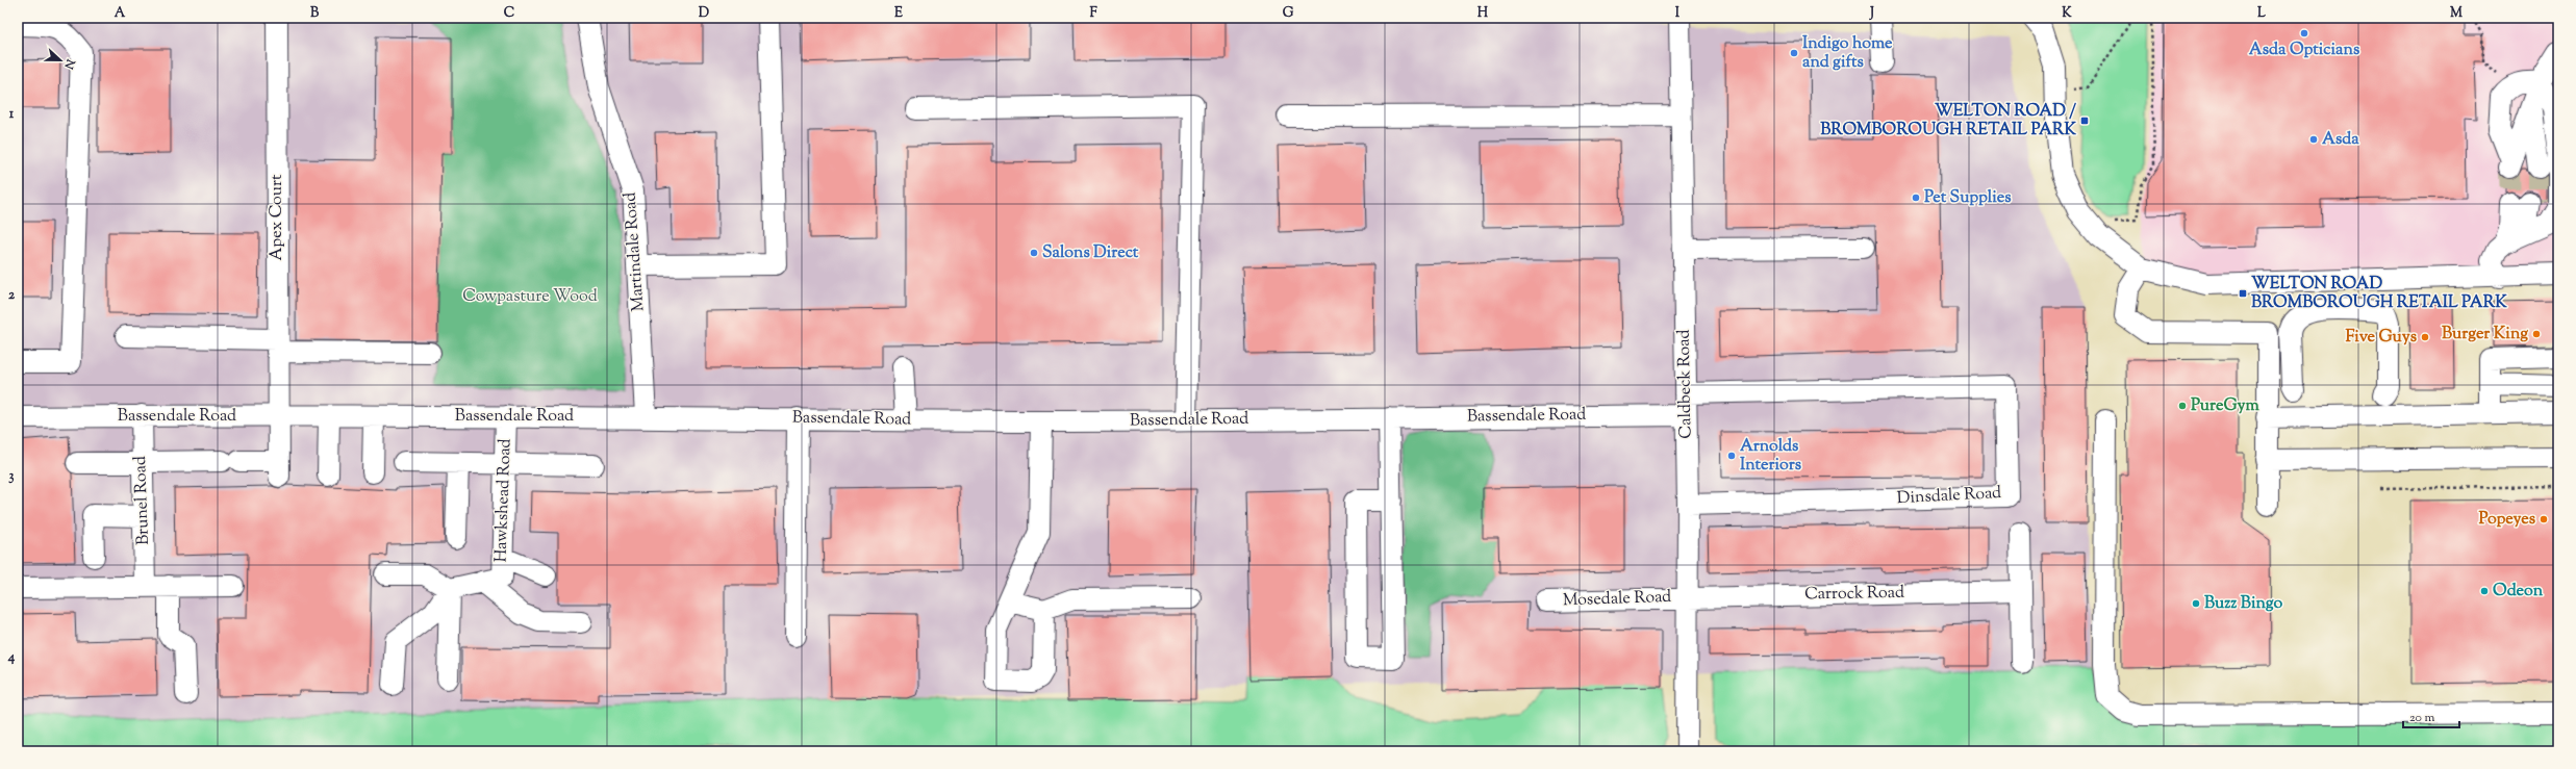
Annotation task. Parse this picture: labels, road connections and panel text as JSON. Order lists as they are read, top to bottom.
{
  "streets": {
    "street": [
      "Apex Court",
      "Martindale Road",
      "Caldbeck Road",
      "Bassendale Road",
      "Dinsdale Road",
      "Brunel Road",
      "Hawkshead Road",
      "Carrock Road",
      "Mosedale Road"
    ]
  },
  "crossings": [
    ["Apex Court", "Bassendale Road"],
    ["Apex Court", "Brunel Road"],
    ["Martindale Road", "Bassendale Road"],
    ["Caldbeck Road", "Bassendale Road"],
    ["Caldbeck Road", "Dinsdale Road"],
    ["Caldbeck Road", "Carrock Road"],
    ["Caldbeck Road", "Mosedale Road"],
    ["Bassendale Road", "Brunel Road"],
    ["Bassendale Road", "Hawkshead Road"],
    ["Carrock Road", "Mosedale Road"]
  ],
  "parks": ["Cowpasture Wood"],
  "places": {
    "other": [
      "Asda Opticians",
      "Indigo home and gifts",
      "Asda",
      "Pet Supplies",
      "Salons Direct",
      "Burger King",
      "Five Guys",
      "PureGym",
      "Arnolds Interiors",
      "Popeyes",
      "Odeon",
      "Buzz Bingo"
    ],
    "transit": ["WELTON ROAD / BROMBOROUGH RETAIL PARK", "WELTON ROAD BROMBOROUGH RETAIL PARK"]
  },
  "scale_bar": "20 m",
  "north": "right",
  "grid": {
    "columns": [
      "A",
      "B",
      "C",
      "D",
      "E",
      "F",
      "G",
      "H",
      "I",
      "J",
      "K",
      "L",
      "M"
    ],
    "rows": [
      "1",
      "2",
      "3",
      "4"
    ]
  }
}
